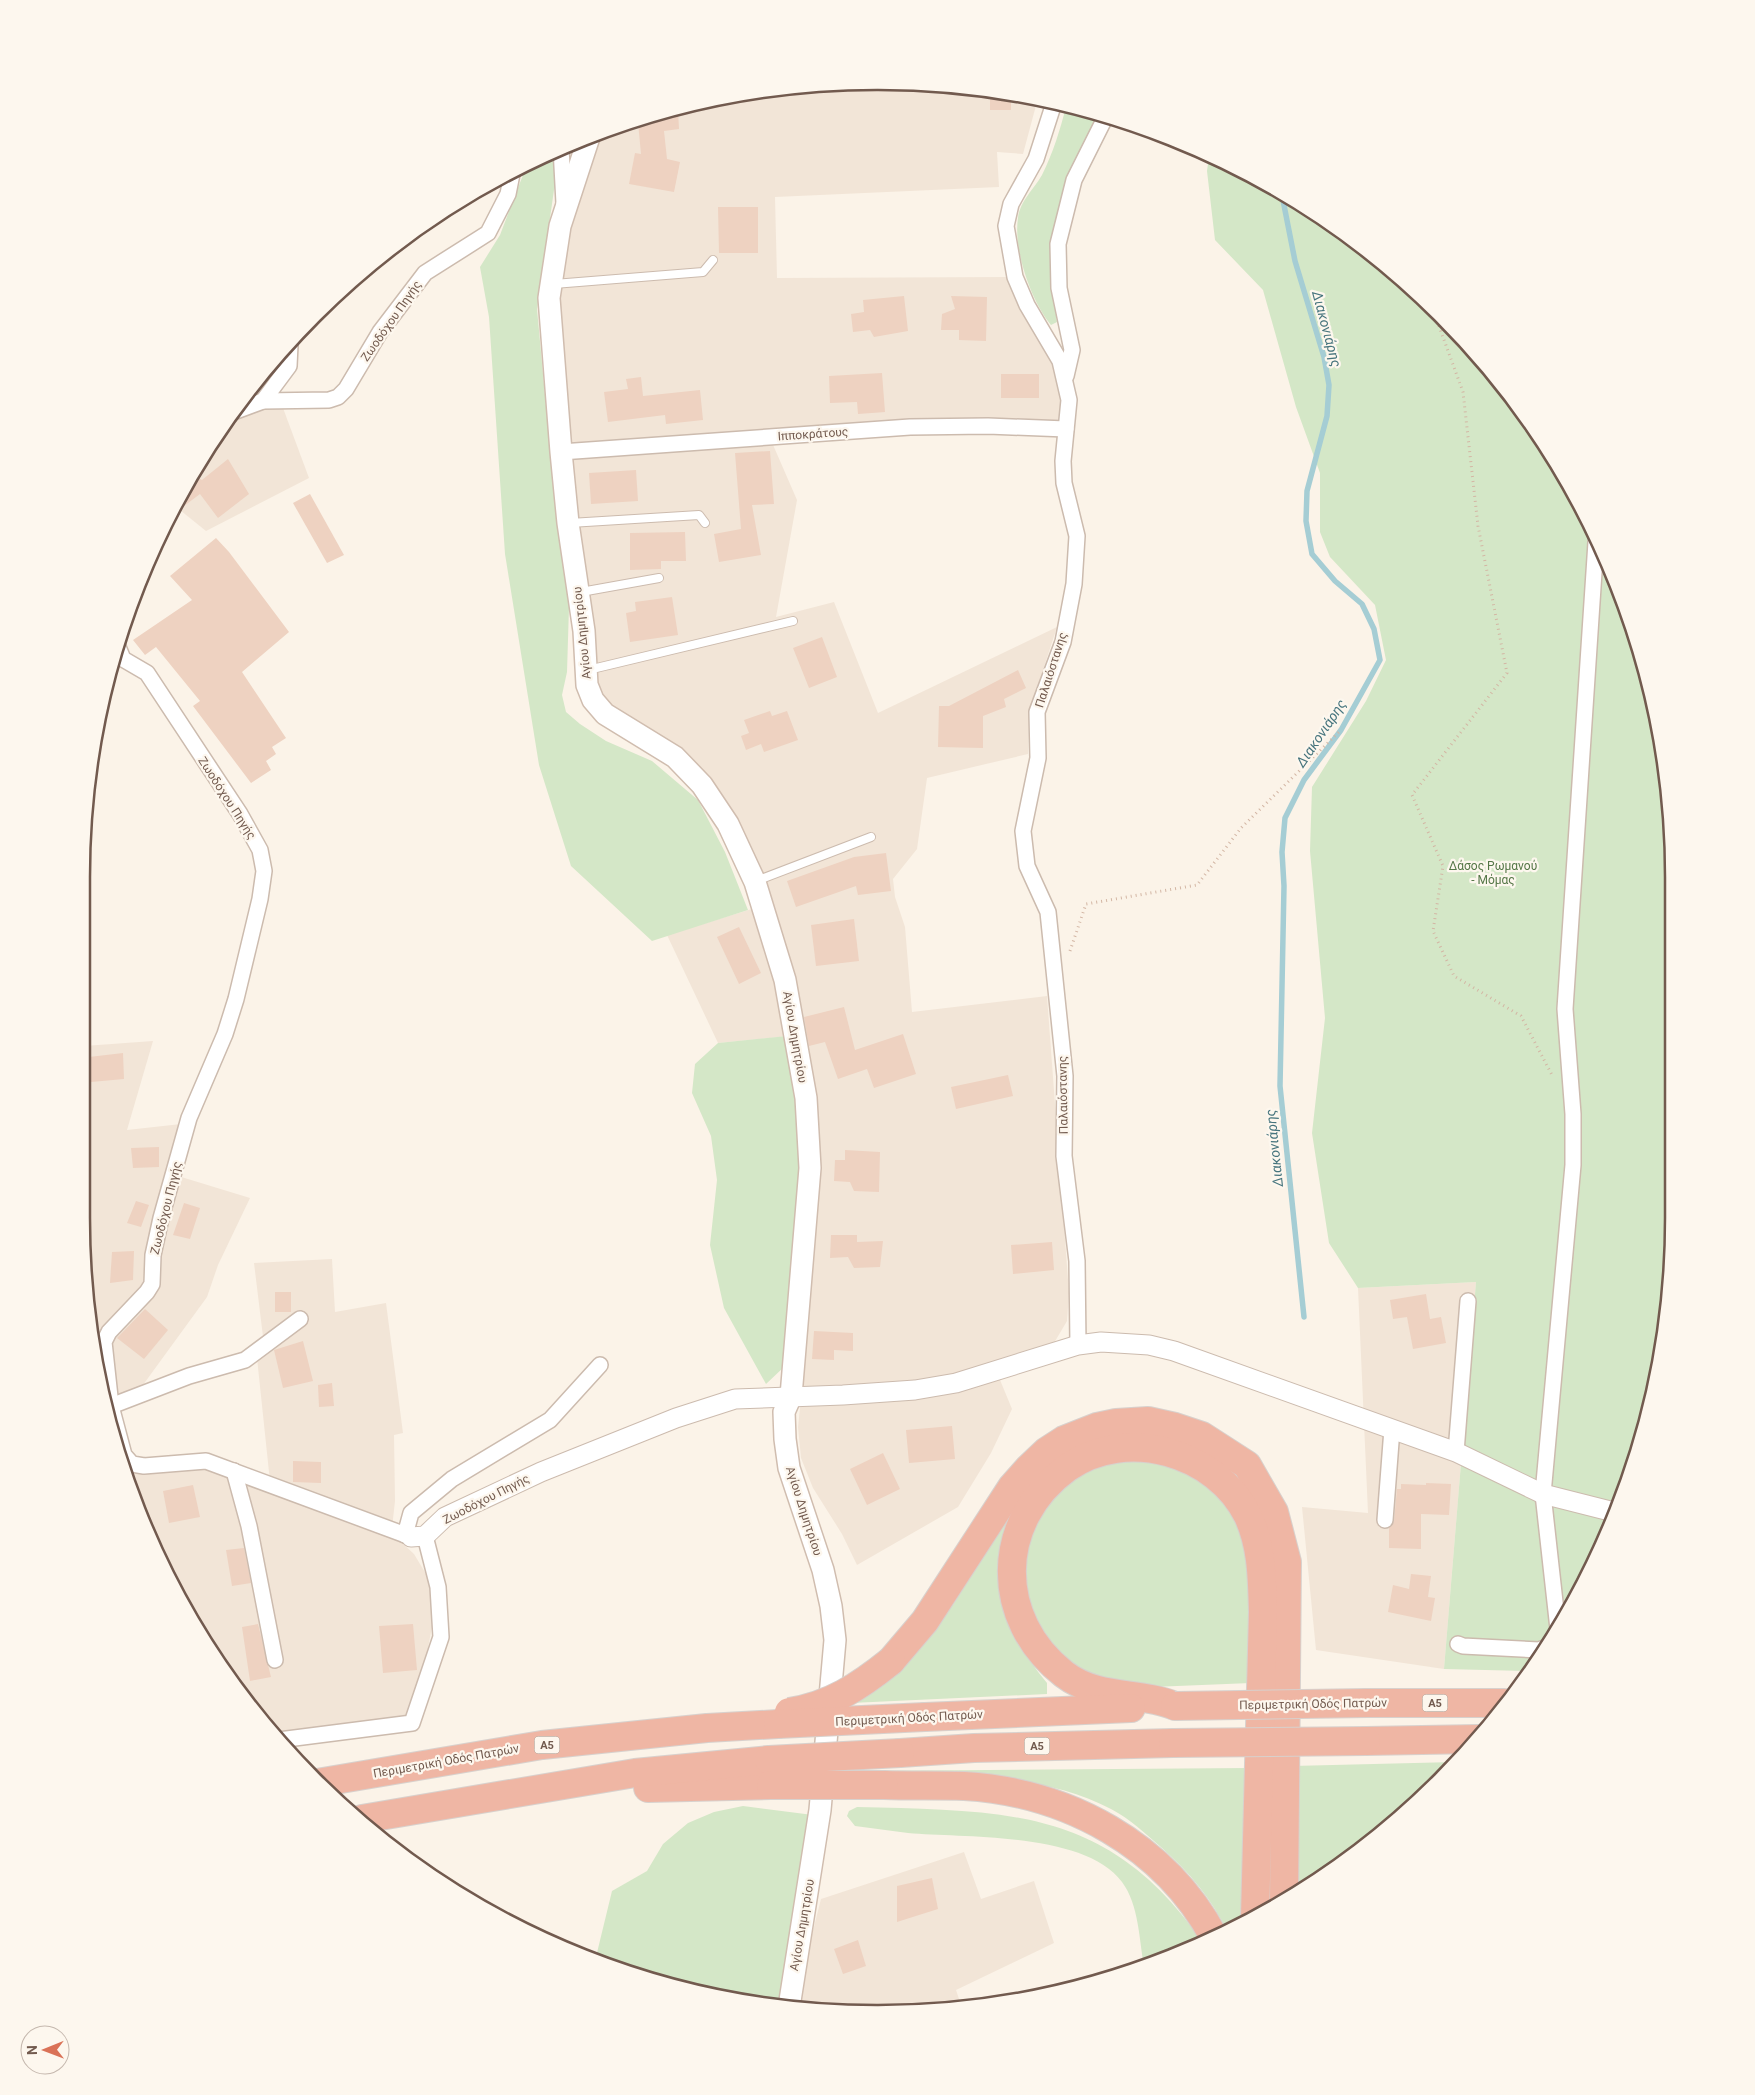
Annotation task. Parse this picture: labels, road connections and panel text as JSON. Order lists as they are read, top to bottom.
{
  "streets": {
    "highway": ["Α5", "Περιμετρική Οδός Πατρών"],
    "main road": ["Αγίου Δημητρίου"],
    "street": ["Ζωοδόχου Πηγής", "Ιπποκράτους", "Παλαιόστανης"]
  },
  "crossings": [
    ["Ζωοδόχου Πηγής", "Αγίου Δημητρίου"],
    ["Ζωοδόχου Πηγής", "Παλαιόστανης"],
    ["Ιπποκράτους", "Αγίου Δημητρίου"],
    ["Ιπποκράτους", "Παλαιόστανης"]
  ],
  "water": ["Διακονιάρης"],
  "parks": ["Δάσος Ρωμανού - Μόμας"],
  "north": "left"
}
